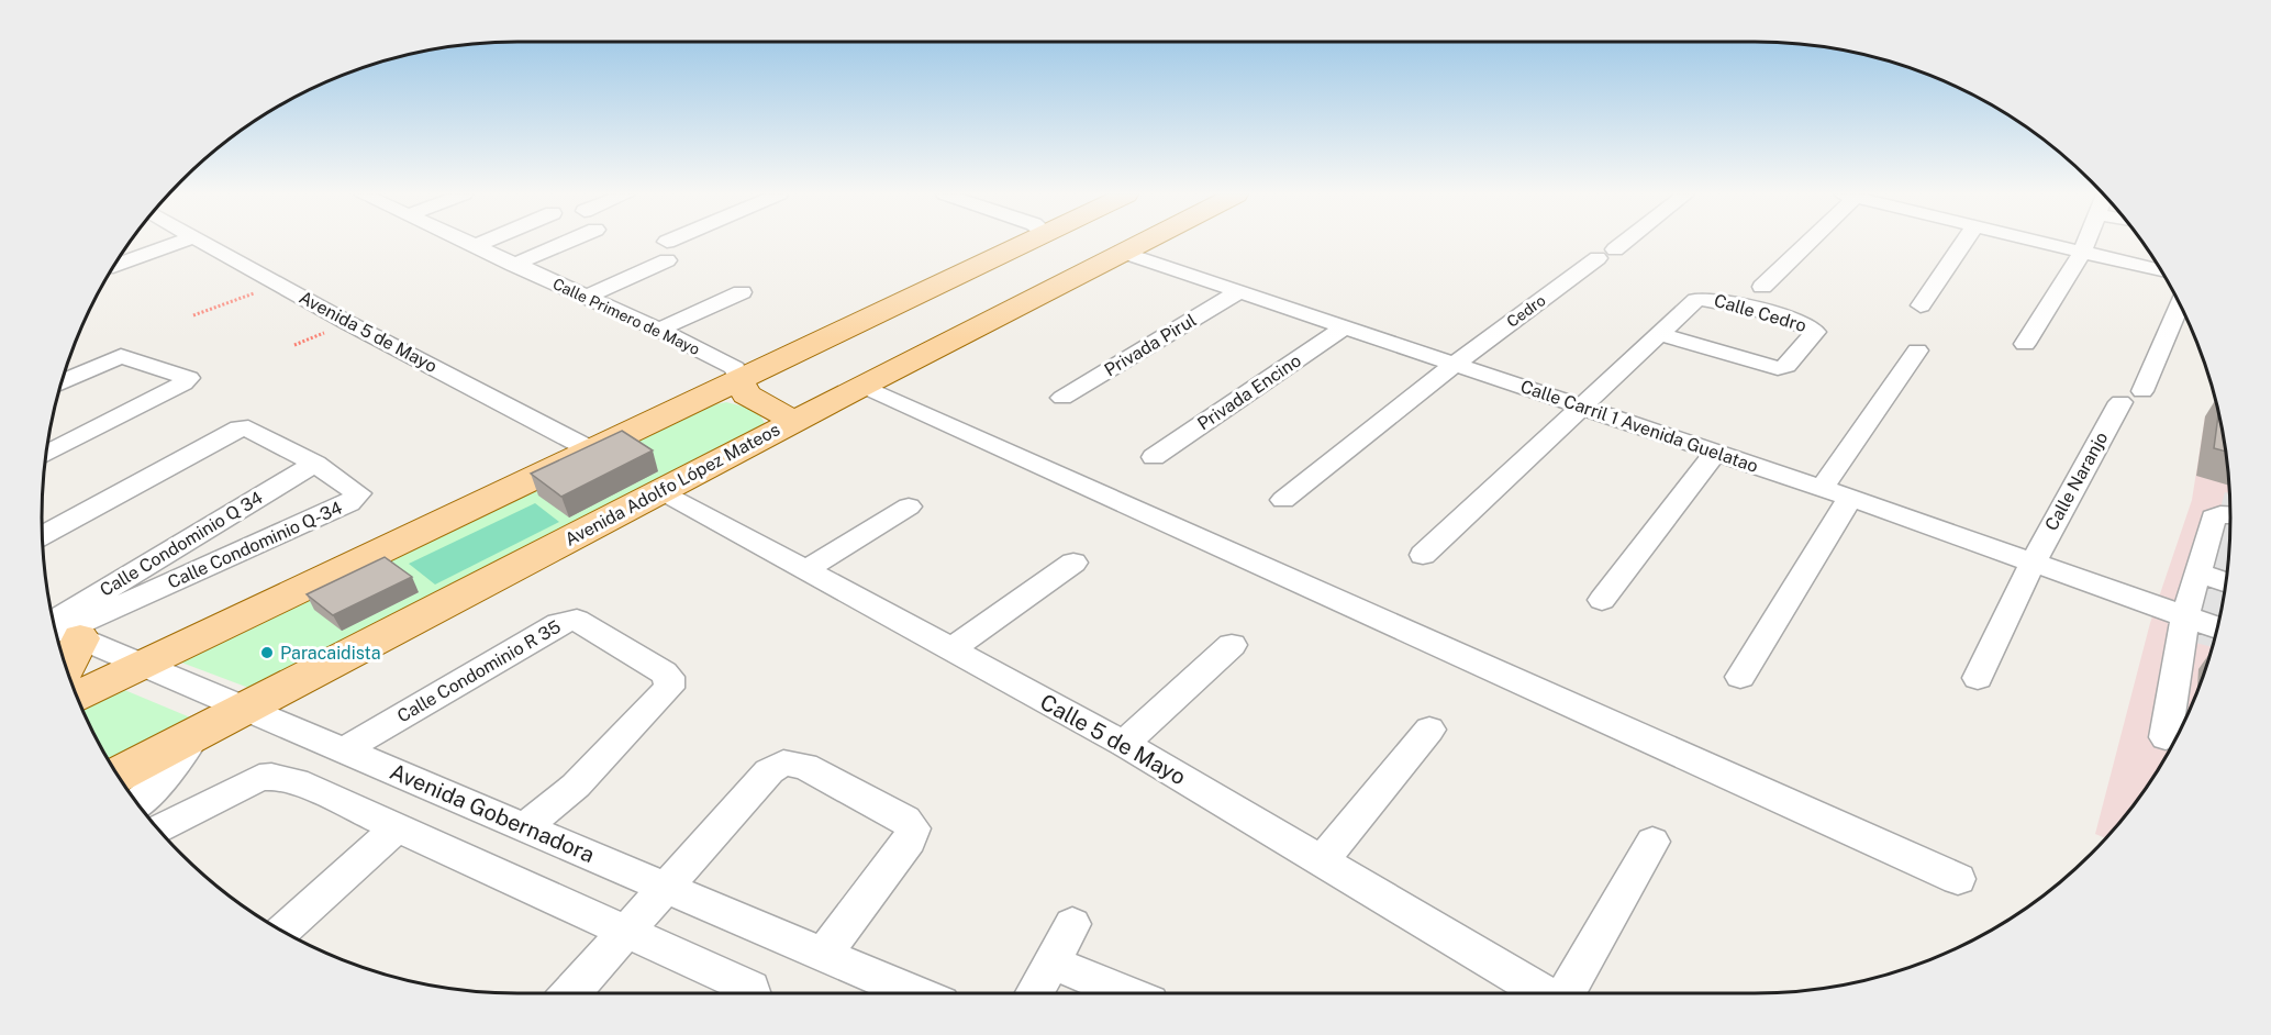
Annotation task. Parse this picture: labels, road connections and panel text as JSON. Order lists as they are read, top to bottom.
{
  "streets": {
    "main road": ["Avenida Adolfo López Mateos"],
    "street": [
      "Cedro",
      "Calle Cedro",
      "Calle Primero de Mayo",
      "Avenida 5 de Mayo",
      "Privada Pirul",
      "Privada Encino",
      "Calle Carril 1 Avenida Guelatao",
      "Calle Naranjo",
      "Calle Condominio Q 34",
      "Calle Condominio Q-34",
      "Calle Condominio R 35",
      "Calle 5 de Mayo",
      "Avenida Gobernadora"
    ]
  },
  "crossings": [
    ["Cedro", "Calle Carril 1 Avenida Guelatao"],
    ["Calle Cedro", "Calle Carril 1 Avenida Guelatao"],
    ["Privada Pirul", "Calle Carril 1 Avenida Guelatao"],
    ["Privada Encino", "Calle Carril 1 Avenida Guelatao"],
    ["Calle Carril 1 Avenida Guelatao", "Calle Naranjo"],
    ["Calle Carril 1 Avenida Guelatao", "Avenida Adolfo López Mateos"],
    ["Avenida Adolfo López Mateos", "Calle 5 de Mayo"],
    ["Avenida Adolfo López Mateos", "Avenida Gobernadora"],
    ["Calle Condominio Q 34", "Calle Condominio Q-34"],
    ["Calle Condominio Q 34", "Avenida Gobernadora"],
    ["Calle Condominio Q-34", "Avenida Gobernadora"],
    ["Calle Condominio R 35", "Avenida Gobernadora"]
  ],
  "places": ["Paracaidista"]
}
